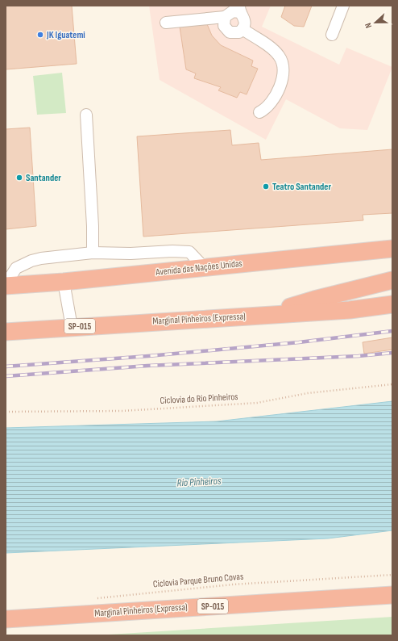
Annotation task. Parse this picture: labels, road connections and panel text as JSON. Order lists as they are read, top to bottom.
{
  "streets": {
    "highway": ["Avenida das Nações Unidas", "Marginal Pinheiros (Expressa)", "SP-015"],
    "path": ["Ciclovia do Rio Pinheiros", "Ciclovia Parque Bruno Covas"]
  },
  "water": ["Rio Pinheiros"],
  "places": ["JK Iguatemi", "Santander", "Teatro Santander"],
  "north": "left"
}
